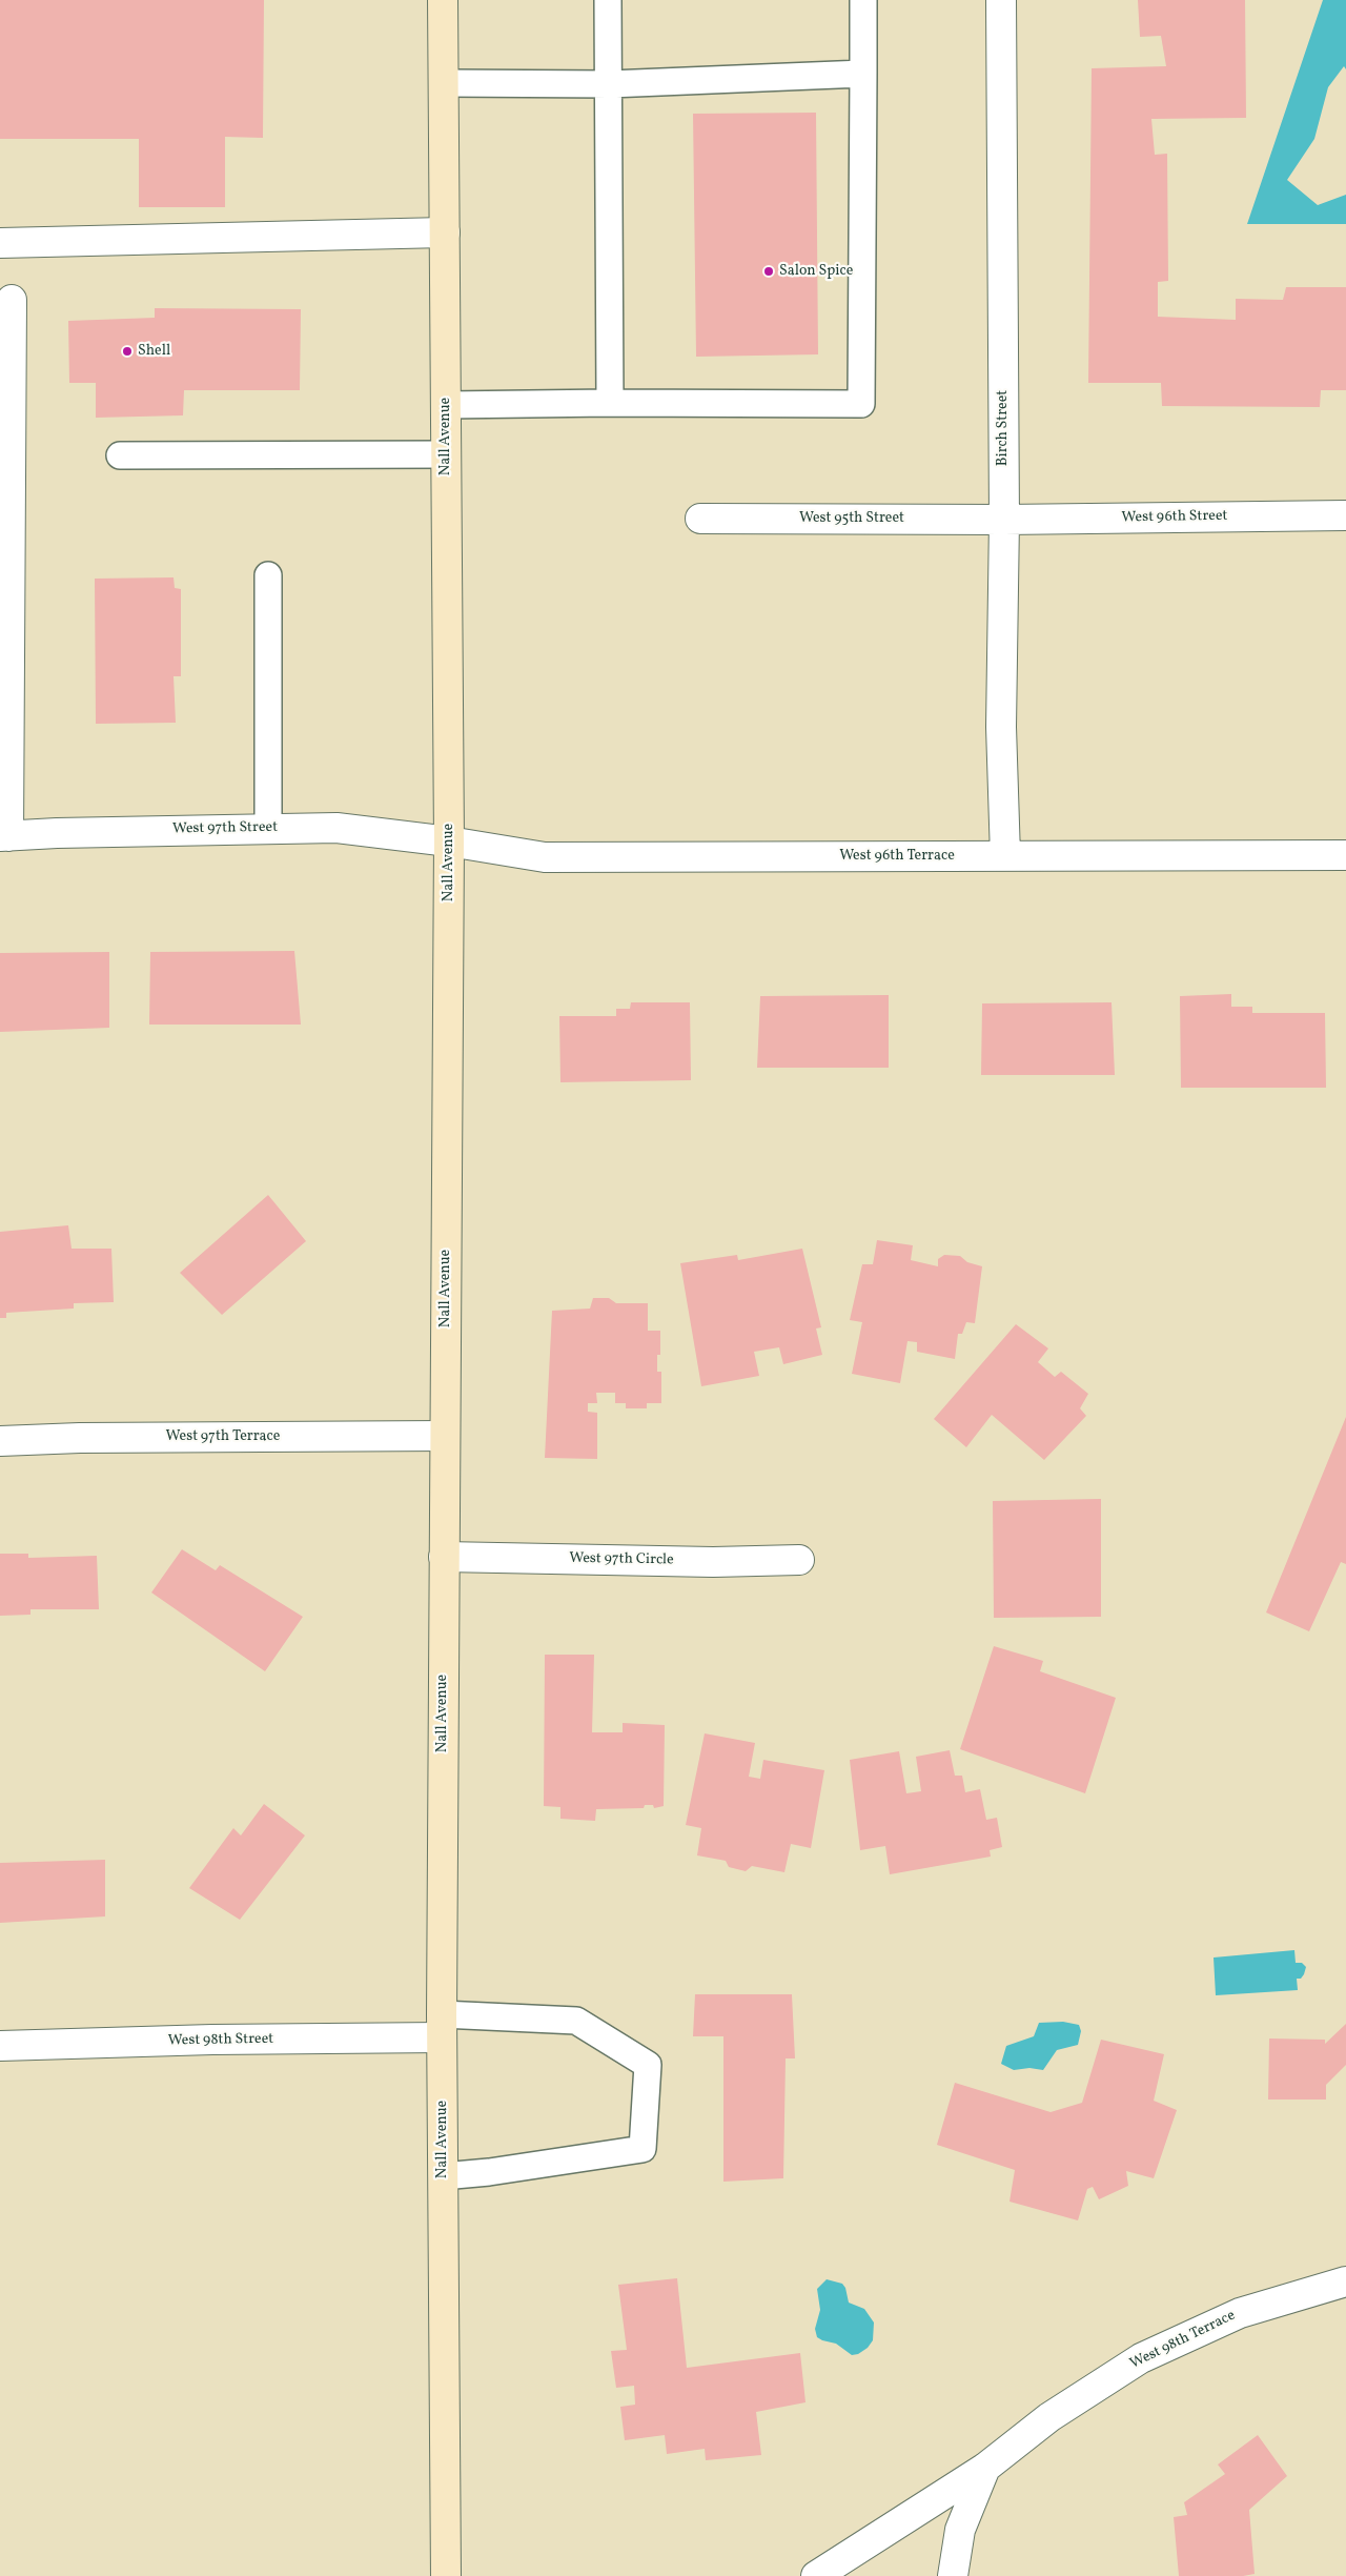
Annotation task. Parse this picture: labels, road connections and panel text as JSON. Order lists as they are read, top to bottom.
{
  "streets": {
    "main road": ["Nall Avenue"],
    "street": [
      "Birch Street",
      "West 96th Street",
      "West 95th Street",
      "West 97th Street",
      "West 96th Terrace",
      "West 97th Terrace",
      "West 97th Circle",
      "West 98th Street",
      "West 98th Terrace"
    ]
  },
  "crossings": [
    ["Birch Street", "West 96th Street"],
    ["Birch Street", "West 95th Street"],
    ["Birch Street", "West 96th Terrace"],
    ["Nall Avenue", "West 97th Street"],
    ["Nall Avenue", "West 96th Terrace"],
    ["Nall Avenue", "West 97th Terrace"],
    ["Nall Avenue", "West 97th Circle"],
    ["Nall Avenue", "West 98th Street"],
    ["West 96th Street", "West 95th Street"],
    ["West 97th Street", "West 96th Terrace"]
  ],
  "places": ["Salon Spice", "Shell"]
}
